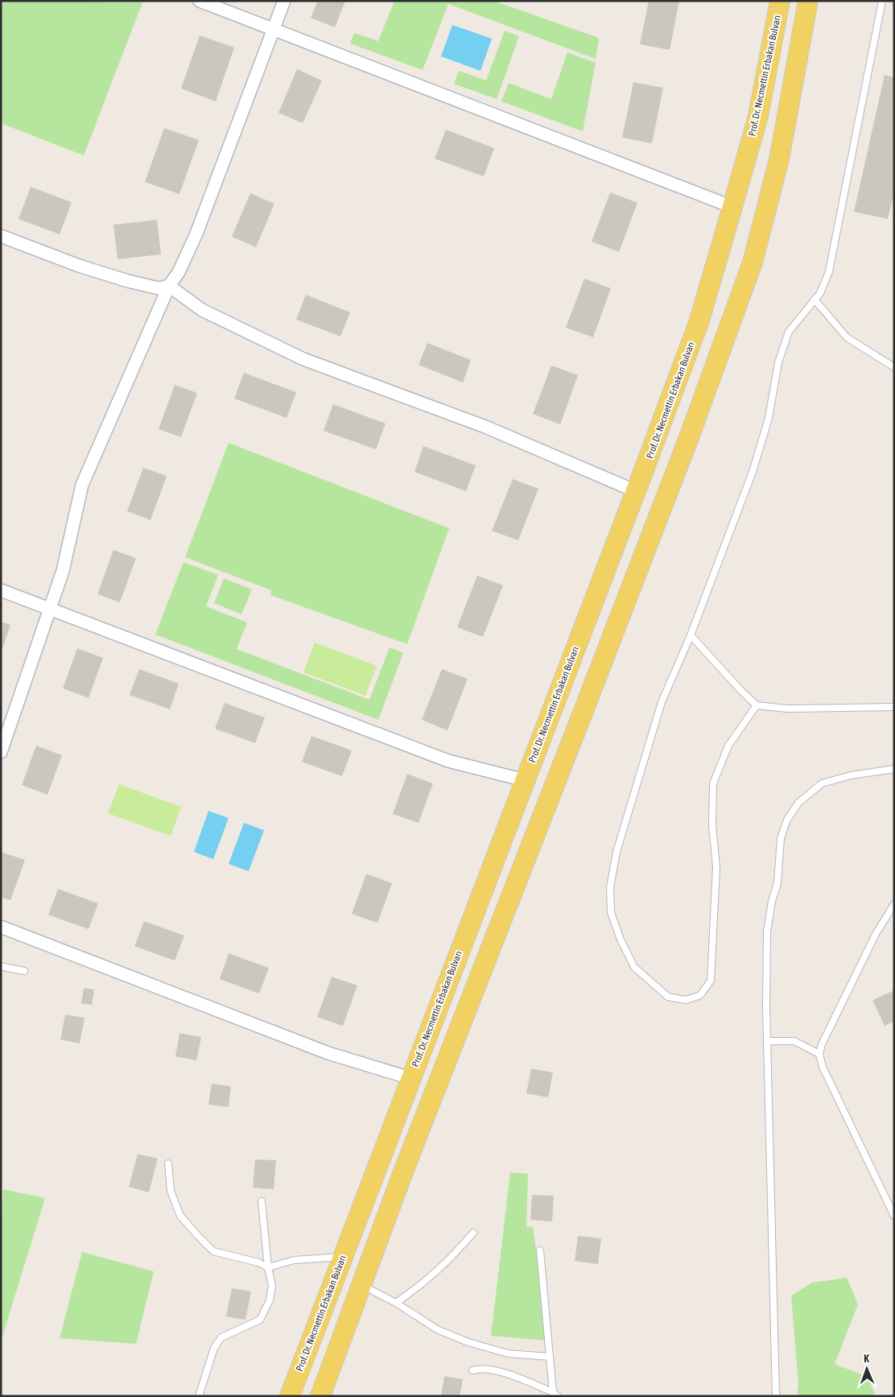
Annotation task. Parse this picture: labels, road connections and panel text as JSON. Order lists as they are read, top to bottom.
{
  "streets": {
    "main road": ["Prof. Dr. Necmettin Erbakan Bulvarı"]
  },
  "north": "top"
}
